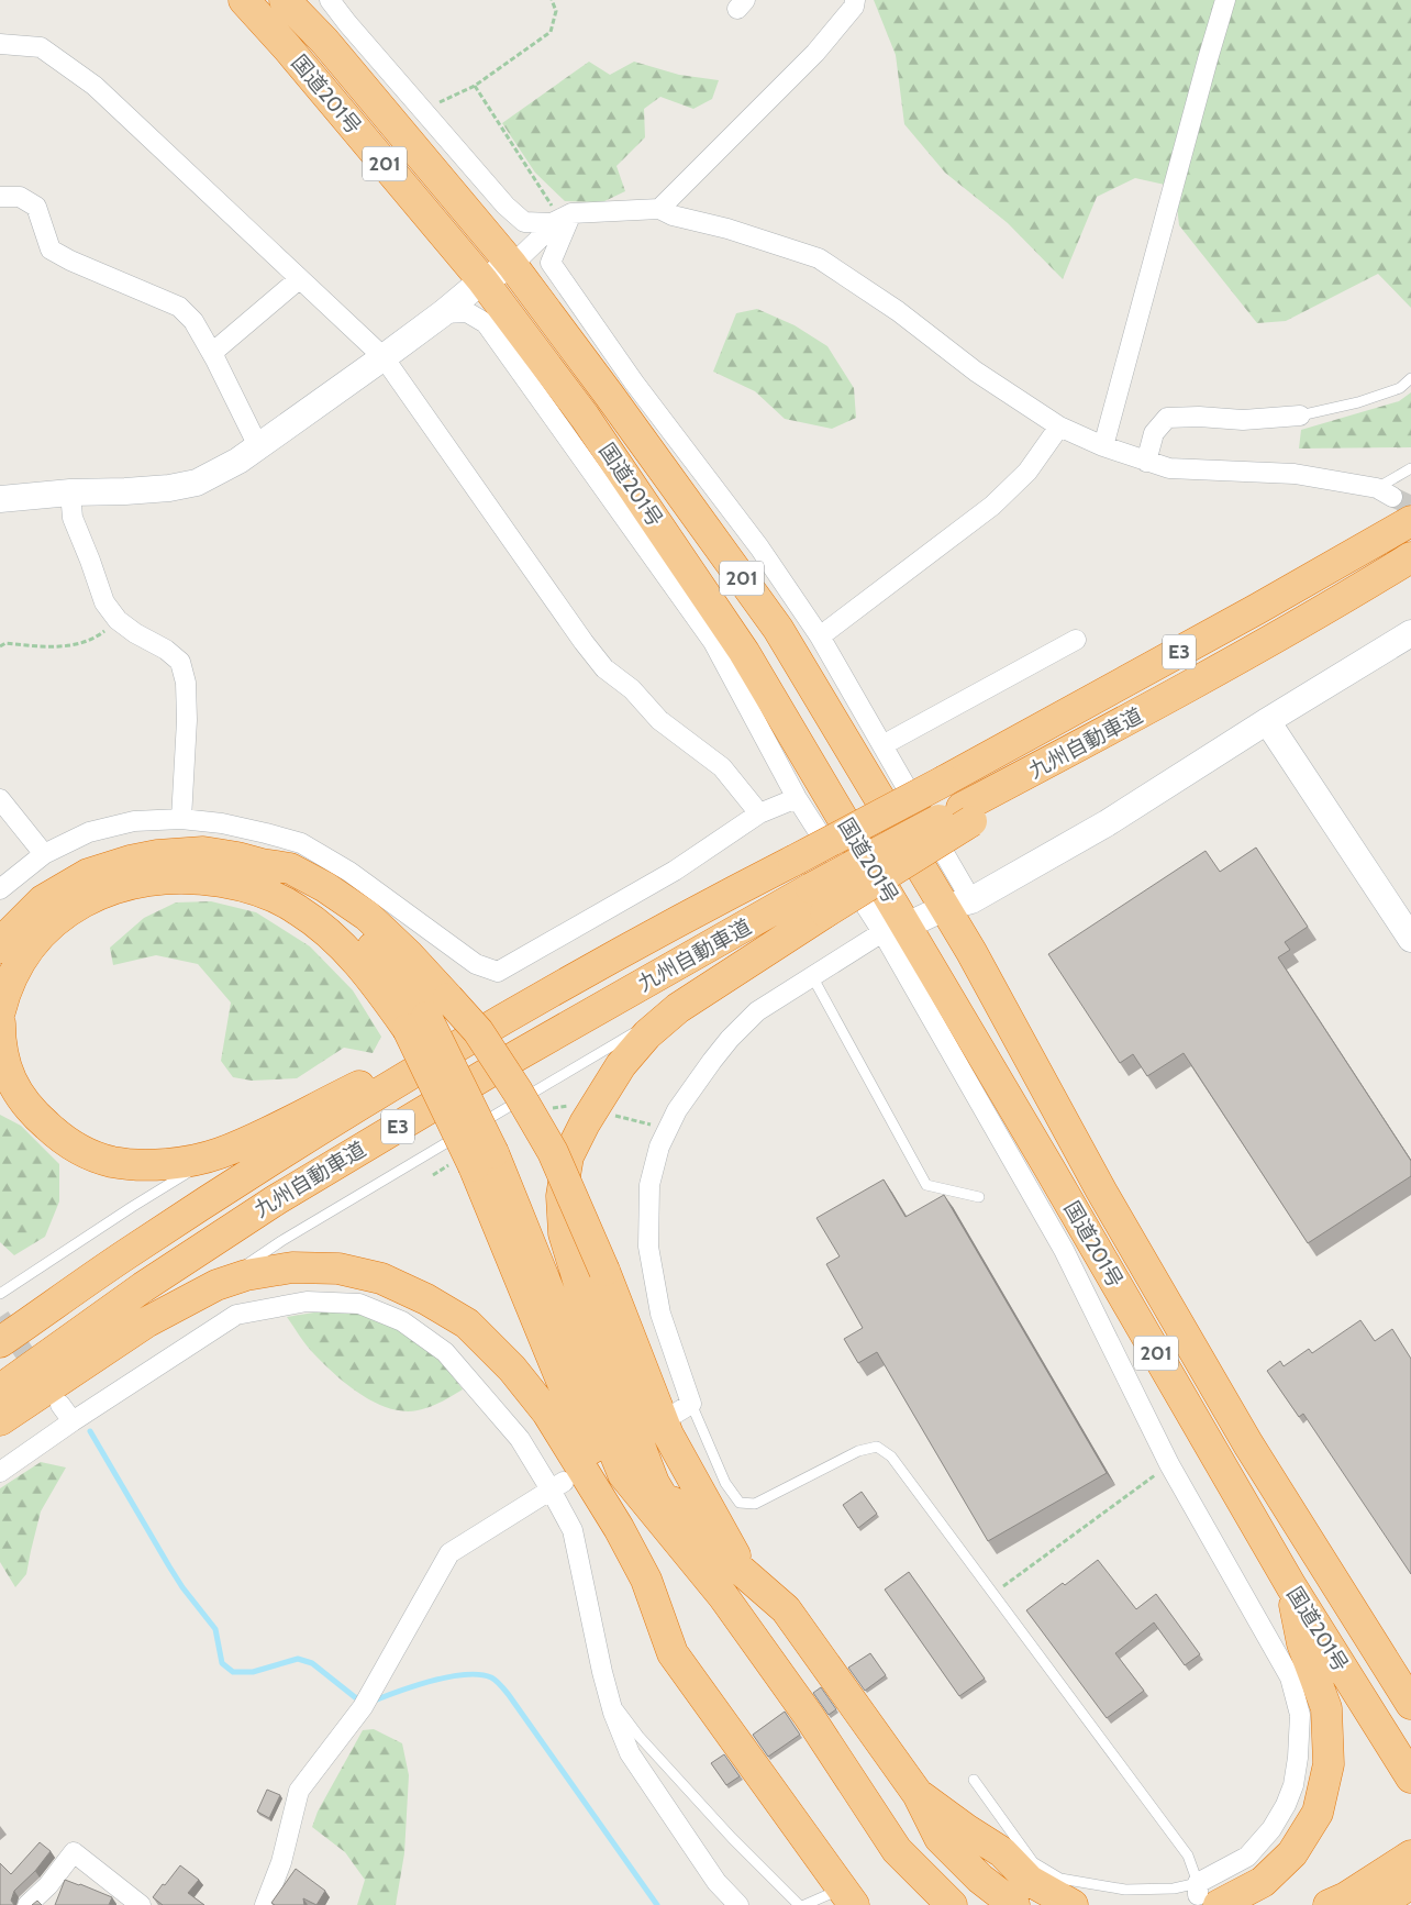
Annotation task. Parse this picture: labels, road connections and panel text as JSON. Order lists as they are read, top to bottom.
{
  "streets": {
    "highway": [
      "国道201号",
      "201",
      "E3",
      "九州自動車道"
    ]
  },
  "crossings": [
    ["国道201号", "201"]
  ]
}
